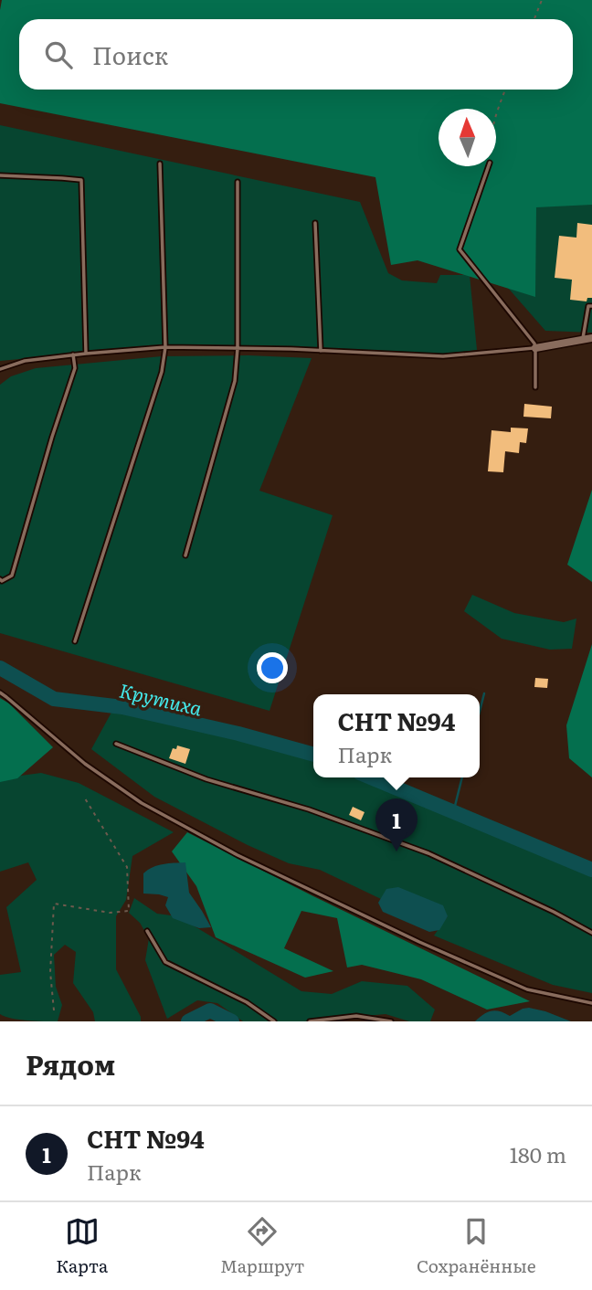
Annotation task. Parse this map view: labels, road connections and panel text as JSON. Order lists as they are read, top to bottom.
{
  "water": ["Крутиха"],
  "north": "top",
  "page": {
    "search": "Поиск",
    "popup": ["СНТ №94", "Парк"],
    "pins": "1",
    "heading": "Рядом",
    "list": [
      {
        "mark": "1",
        "name": "СНТ №94",
        "note": "Парк",
        "value": "180 m"
      }
    ],
    "nav": ["Карта", "Маршрут", "Сохранённые"]
  }
}
